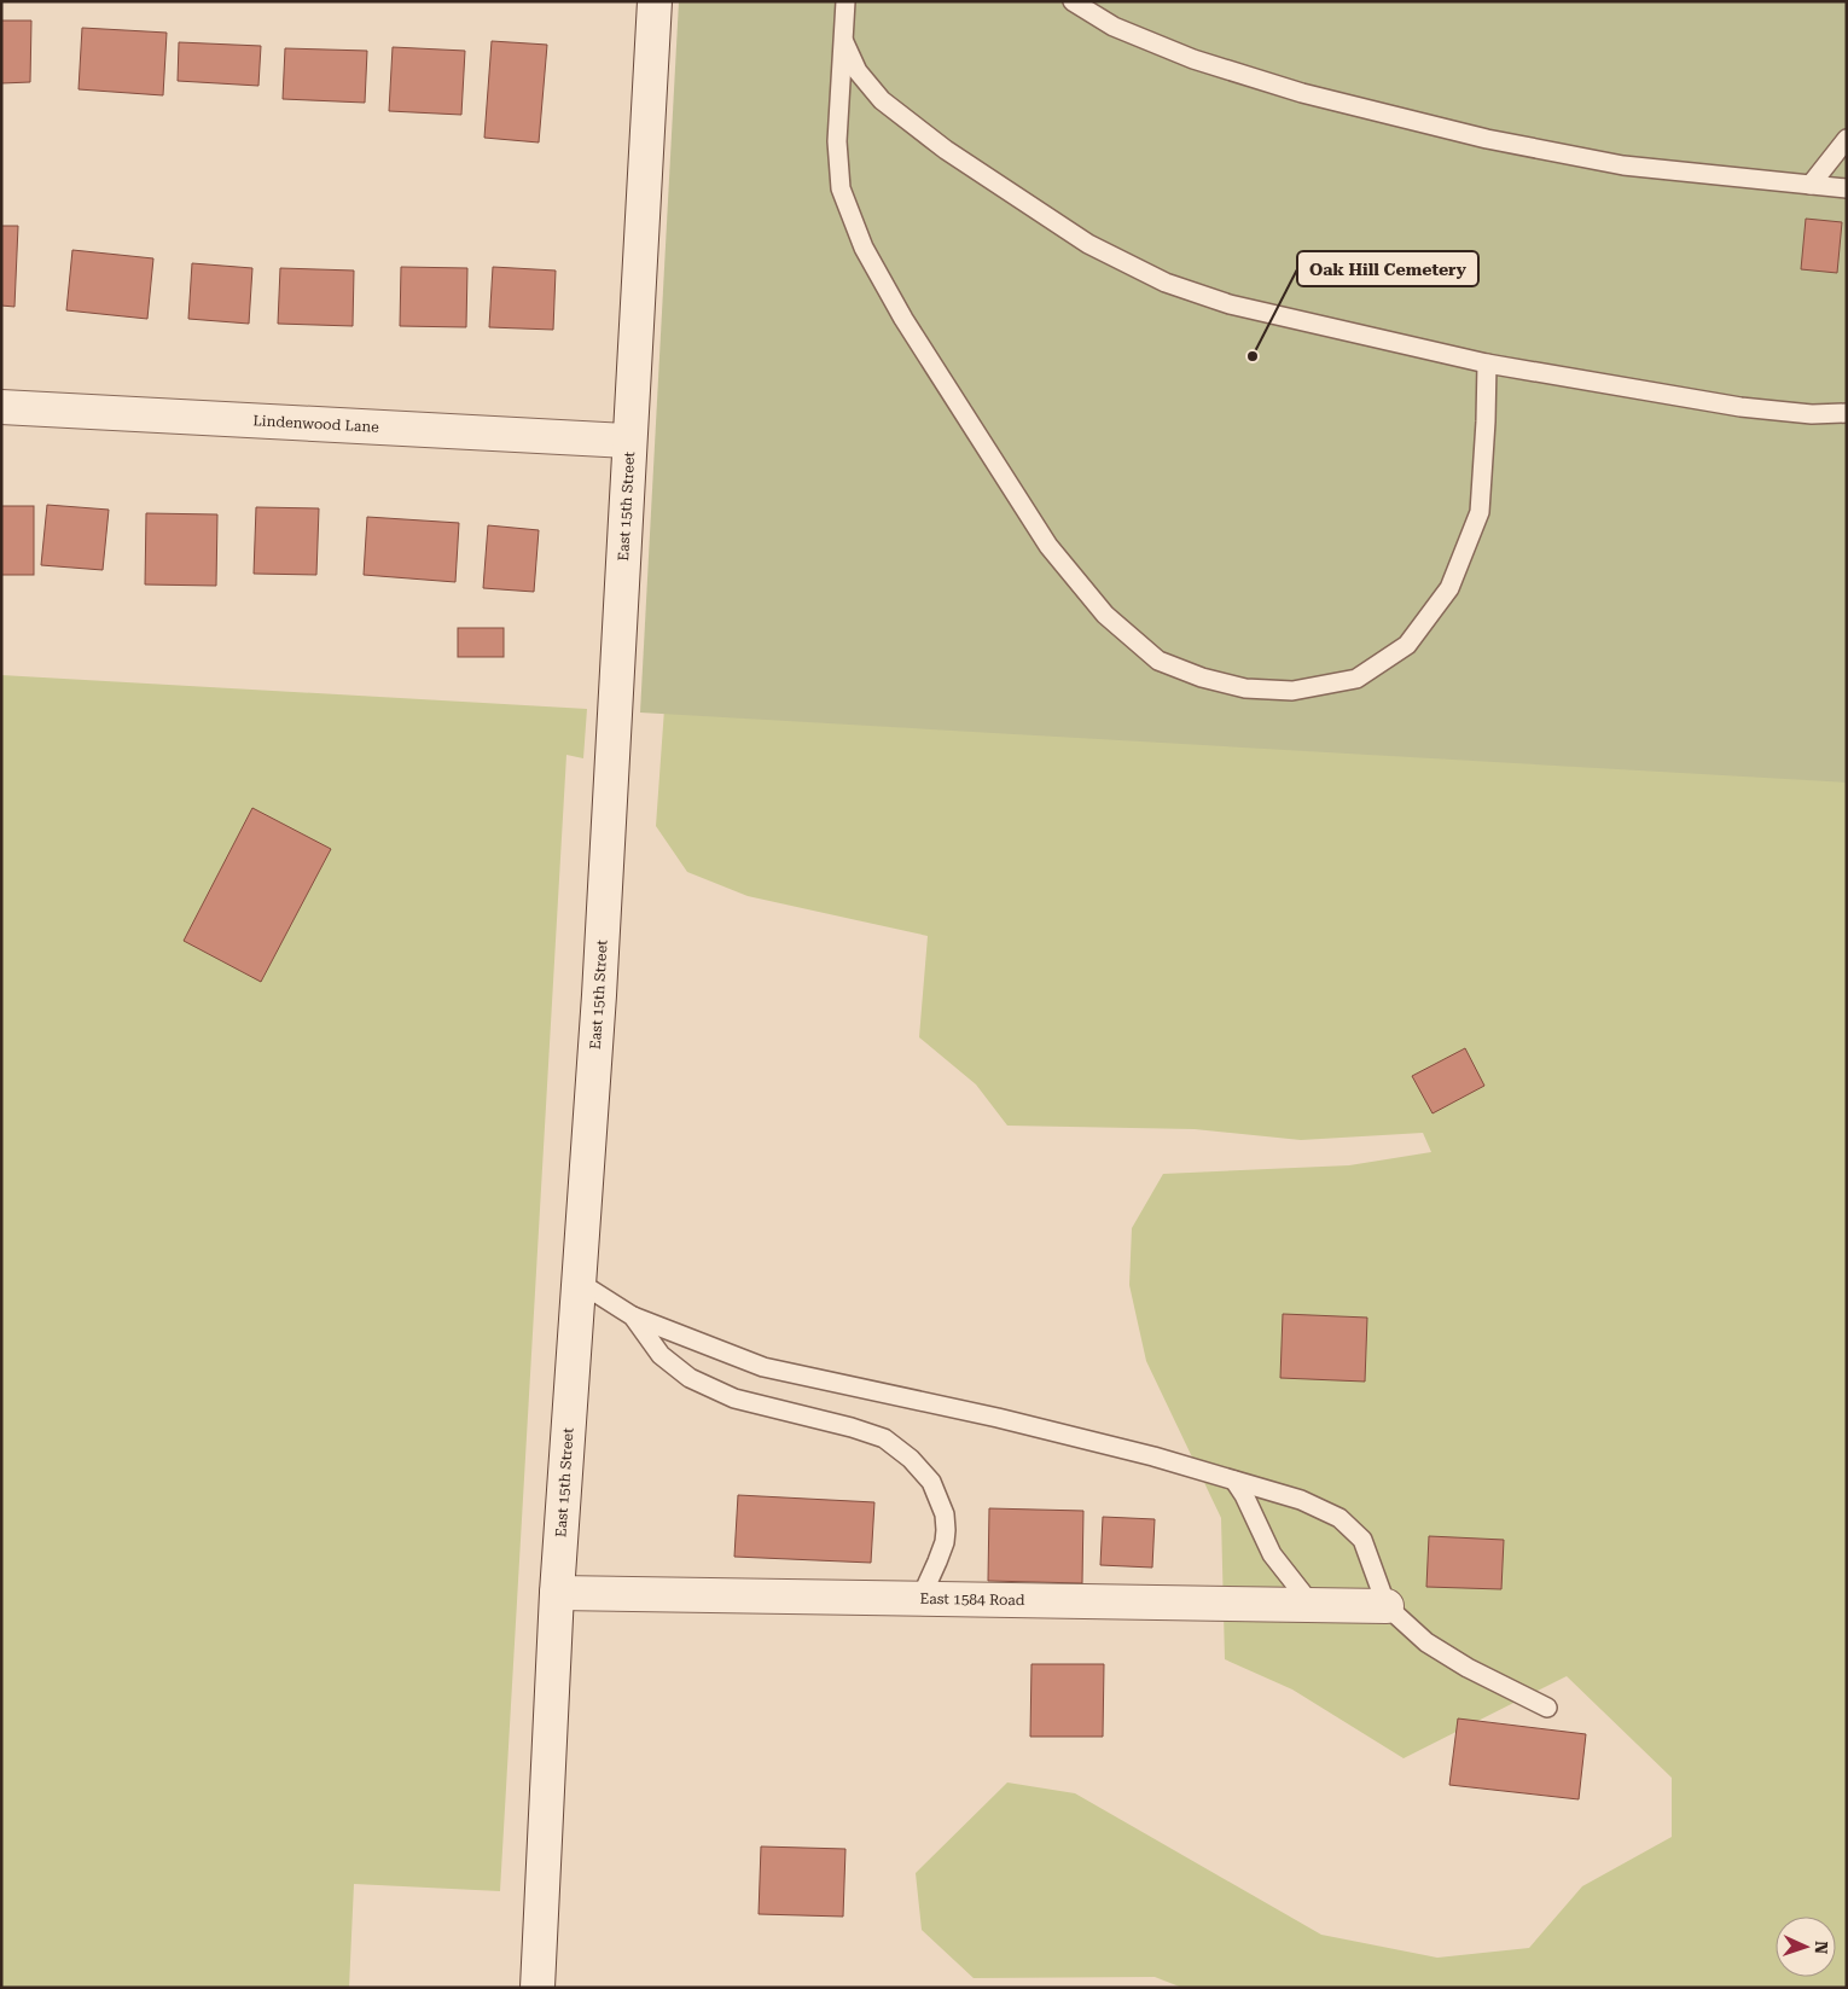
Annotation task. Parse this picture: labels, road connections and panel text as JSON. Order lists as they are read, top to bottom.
{
  "streets": {
    "main road": ["Lindenwood Lane", "East 15th Street", "East 1584 Road"]
  },
  "crossings": [
    ["Lindenwood Lane", "East 15th Street"],
    ["East 15th Street", "East 1584 Road"]
  ],
  "places": ["Oak Hill Cemetery"],
  "north": "right"
}
